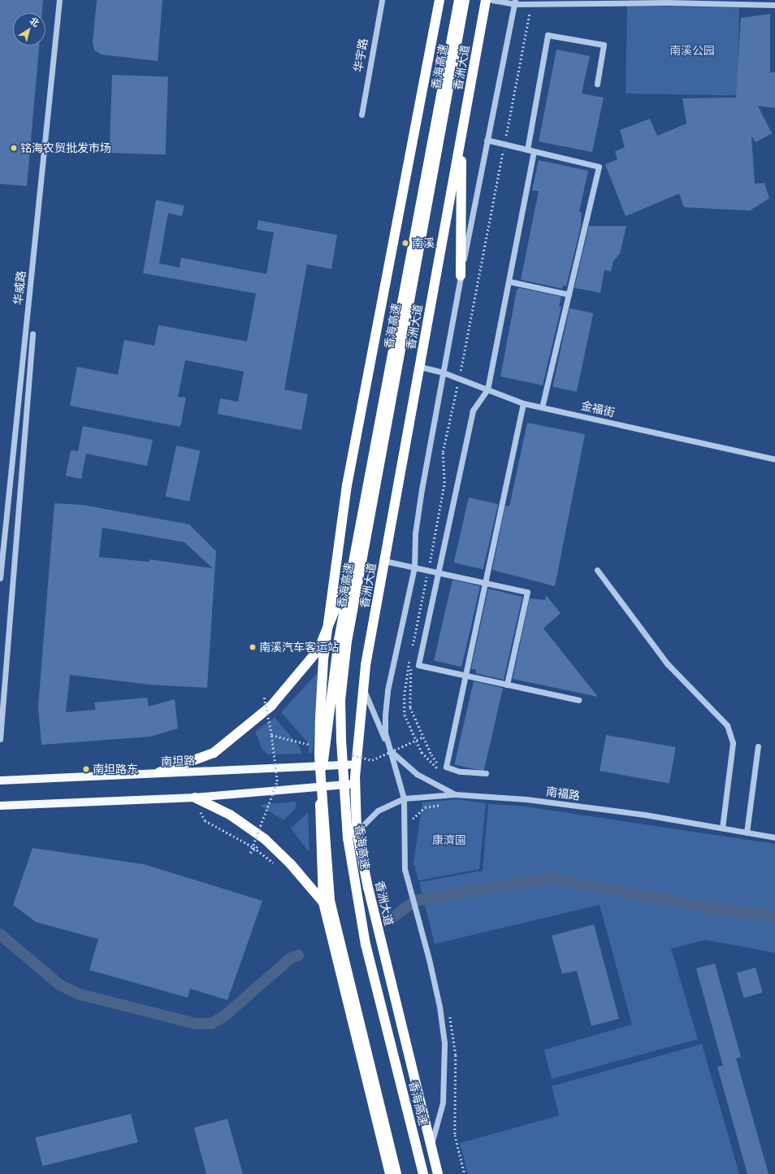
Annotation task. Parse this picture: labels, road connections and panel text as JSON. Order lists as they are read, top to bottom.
{
  "streets": {
    "highway": ["香海高速", "香洲大道"],
    "main road": ["南坦路"],
    "street": [
      "华宇路",
      "华威路",
      "金福街",
      "南福路"
    ]
  },
  "crossings": [
    ["香洲大道", "金福街"],
    ["香洲大道", "南坦路"],
    ["香洲大道", "南福路"]
  ],
  "parks": ["南溪公园", "康濟園"],
  "places": [
    "铭海农贸批发市场",
    "南溪",
    "南溪汽车客运站",
    "南坦路东"
  ],
  "north": "top right"
}
